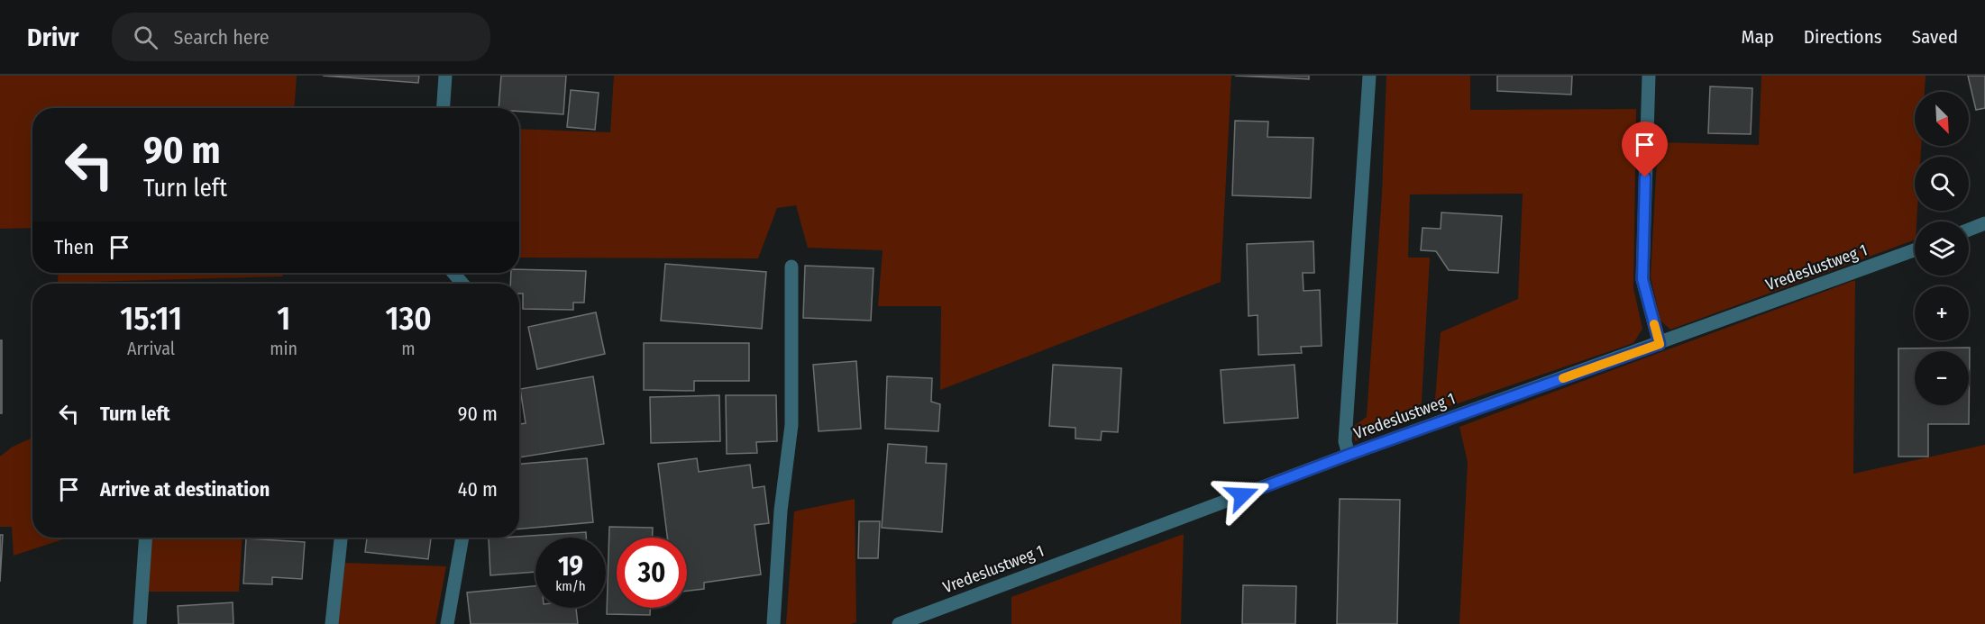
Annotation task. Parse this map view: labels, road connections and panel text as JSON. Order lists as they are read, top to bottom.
{
  "streets": {
    "street": ["Vredeslustweg 1"]
  },
  "north": "bottom right",
  "page": {
    "header": "Drivr",
    "search": "Search here",
    "nav": ["Map", "Directions", "Saved"],
    "map_buttons": ["+", "−"],
    "turn": ["90 m", "Turn left"],
    "then": "Then",
    "eta": [
      "15:11",
      "Arrival",
      "1",
      "min",
      "130",
      "m"
    ],
    "list": [
      {
        "name": "Turn left",
        "value": "90 m"
      },
      {
        "name": "Arrive at destination",
        "value": "40 m"
      }
    ],
    "speed": "19 km/h",
    "limit": "30"
  }
}
